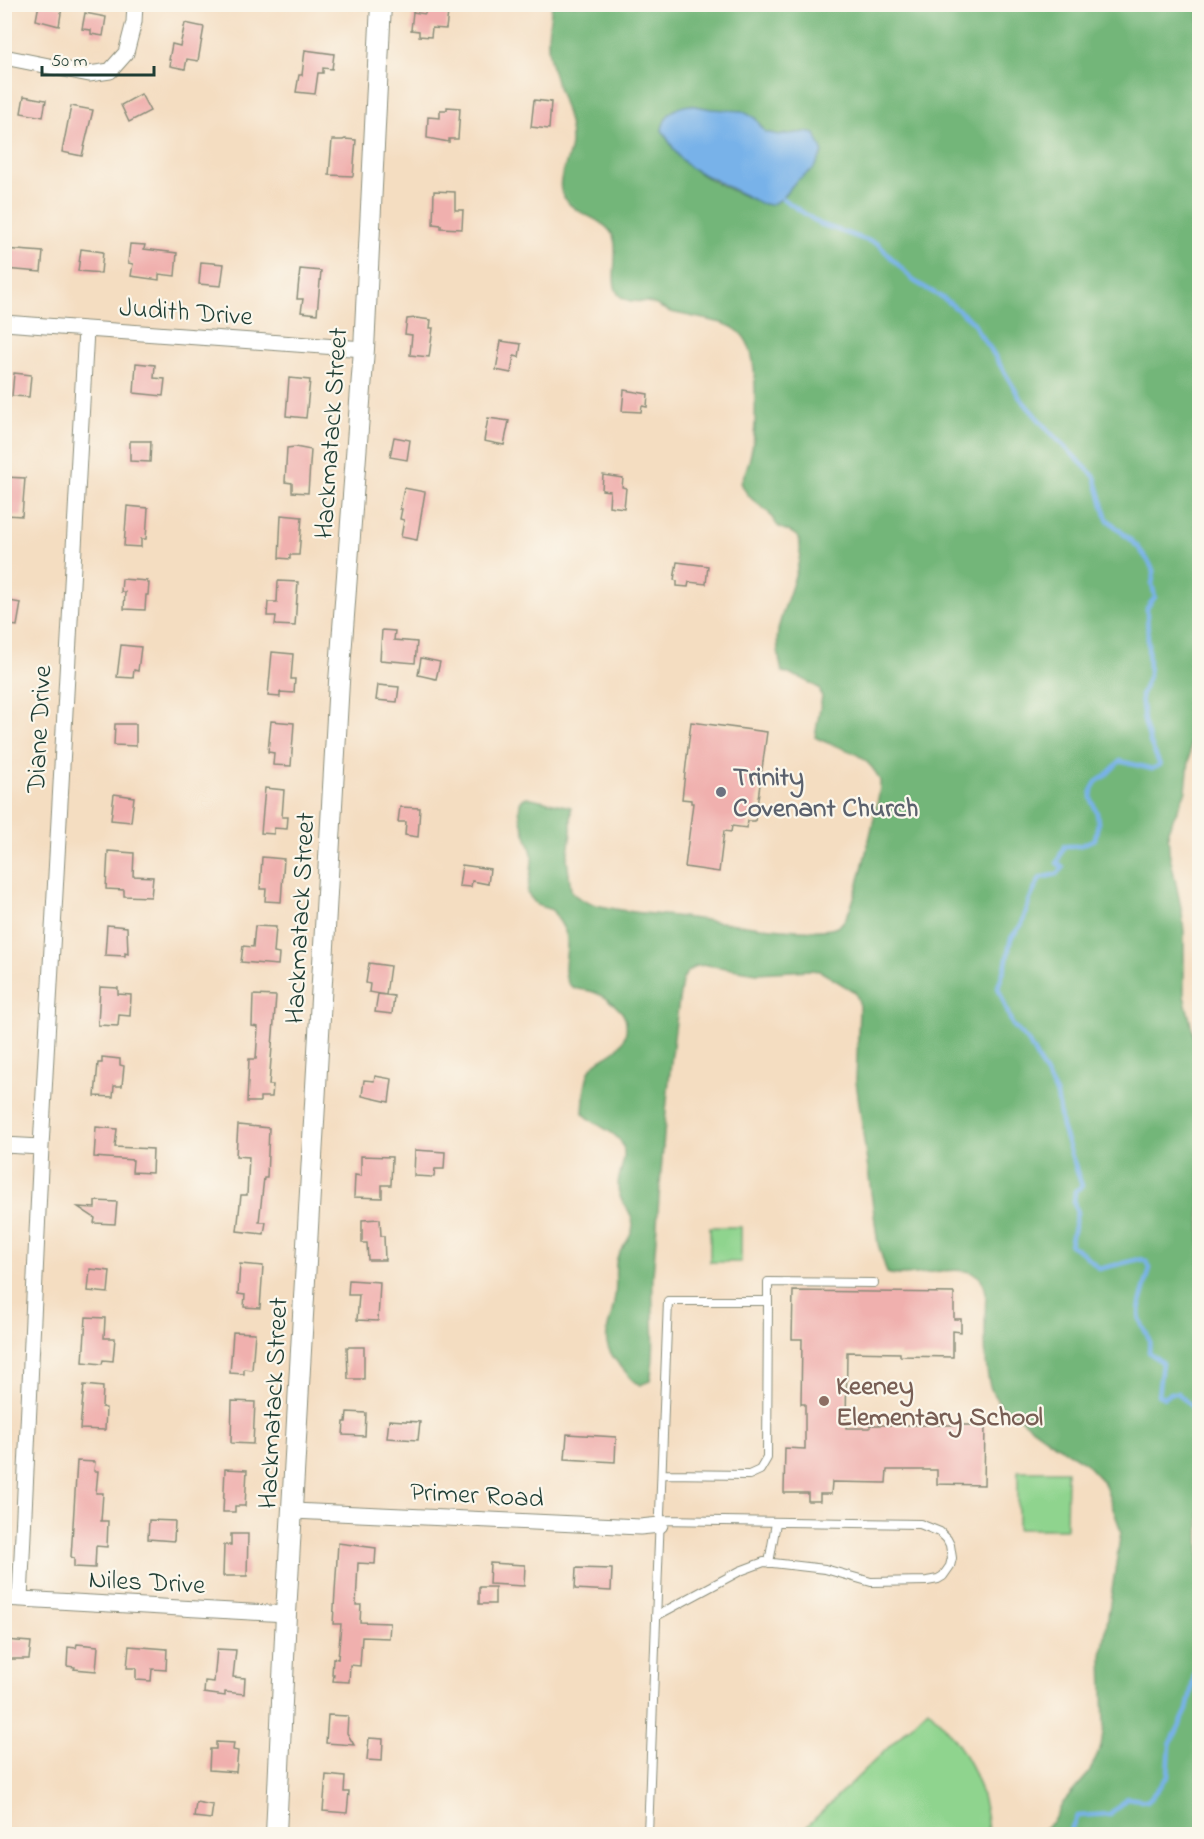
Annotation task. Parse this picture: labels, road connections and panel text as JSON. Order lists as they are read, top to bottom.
{
  "streets": {
    "street": [
      "Judith Drive",
      "Hackmatack Street",
      "Diane Drive",
      "Primer Road",
      "Niles Drive"
    ]
  },
  "crossings": [
    ["Judith Drive", "Hackmatack Street"],
    ["Judith Drive", "Diane Drive"],
    ["Hackmatack Street", "Primer Road"],
    ["Hackmatack Street", "Niles Drive"],
    ["Diane Drive", "Niles Drive"]
  ],
  "places": ["Trinity Covenant Church", "Keeney Elementary School"],
  "scale_bar": "50 m"
}
